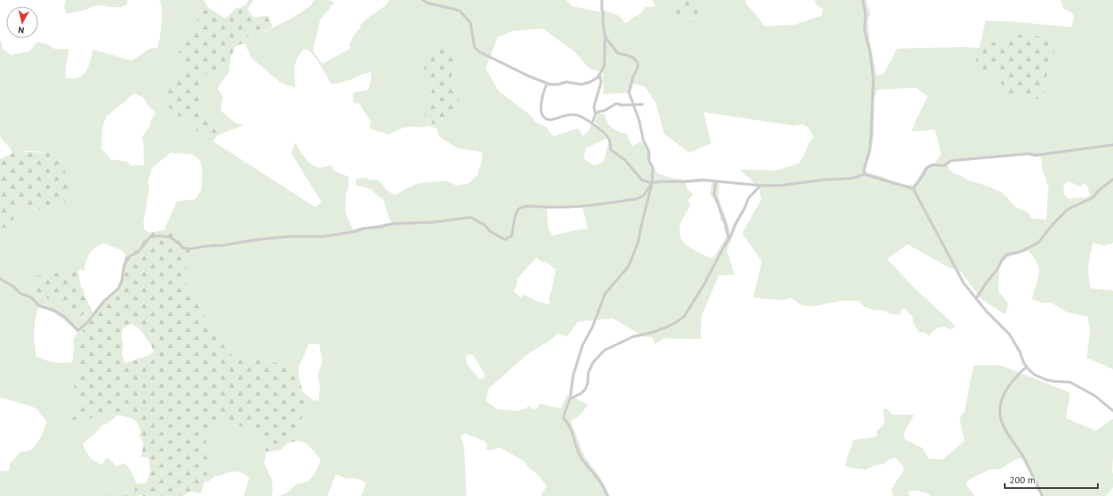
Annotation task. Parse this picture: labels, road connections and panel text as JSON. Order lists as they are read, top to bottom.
{
  "scale_bar": "200 m",
  "north": "bottom"
}
